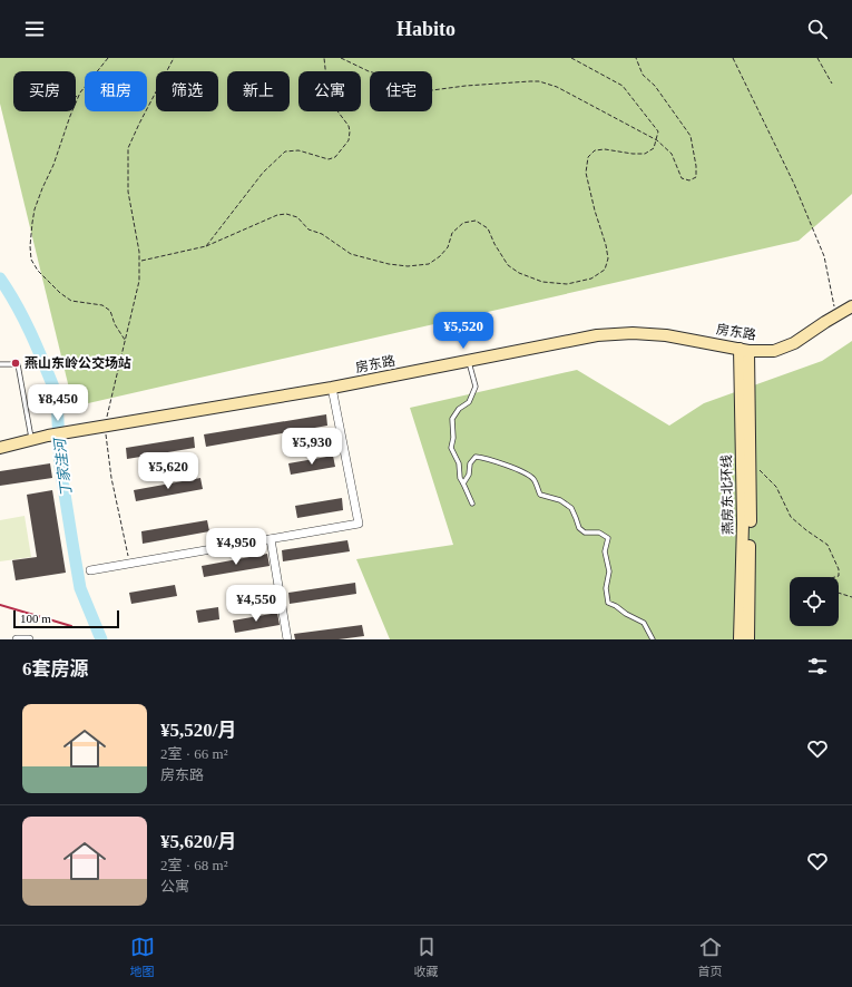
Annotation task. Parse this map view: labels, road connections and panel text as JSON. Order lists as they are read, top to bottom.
{
  "streets": {
    "main road": ["房东路", "燕房东北环线"]
  },
  "crossings": [
    ["房东路", "燕房东北环线"]
  ],
  "water": ["丁家洼河"],
  "places": ["燕山东岭公交场站"],
  "scale_bar": "100 m",
  "page": {
    "header": "Habito",
    "chip": [
      "买房",
      "租房",
      "筛选",
      "新上",
      "公寓",
      "住宅"
    ],
    "price": [
      "¥5,520",
      "¥8,450",
      "¥5,930",
      "¥5,620",
      "¥4,950",
      "¥4,550"
    ],
    "scale": "100 m",
    "heading": "6套房源",
    "list": [
      {
        "name": "¥5,520/月",
        "note": "2室 · 66 m² · 房东路"
      },
      {
        "name": "¥5,620/月",
        "note": "2室 · 68 m² · 公寓"
      }
    ],
    "tabs": ["地图", "收藏", "首页"]
  }
}
